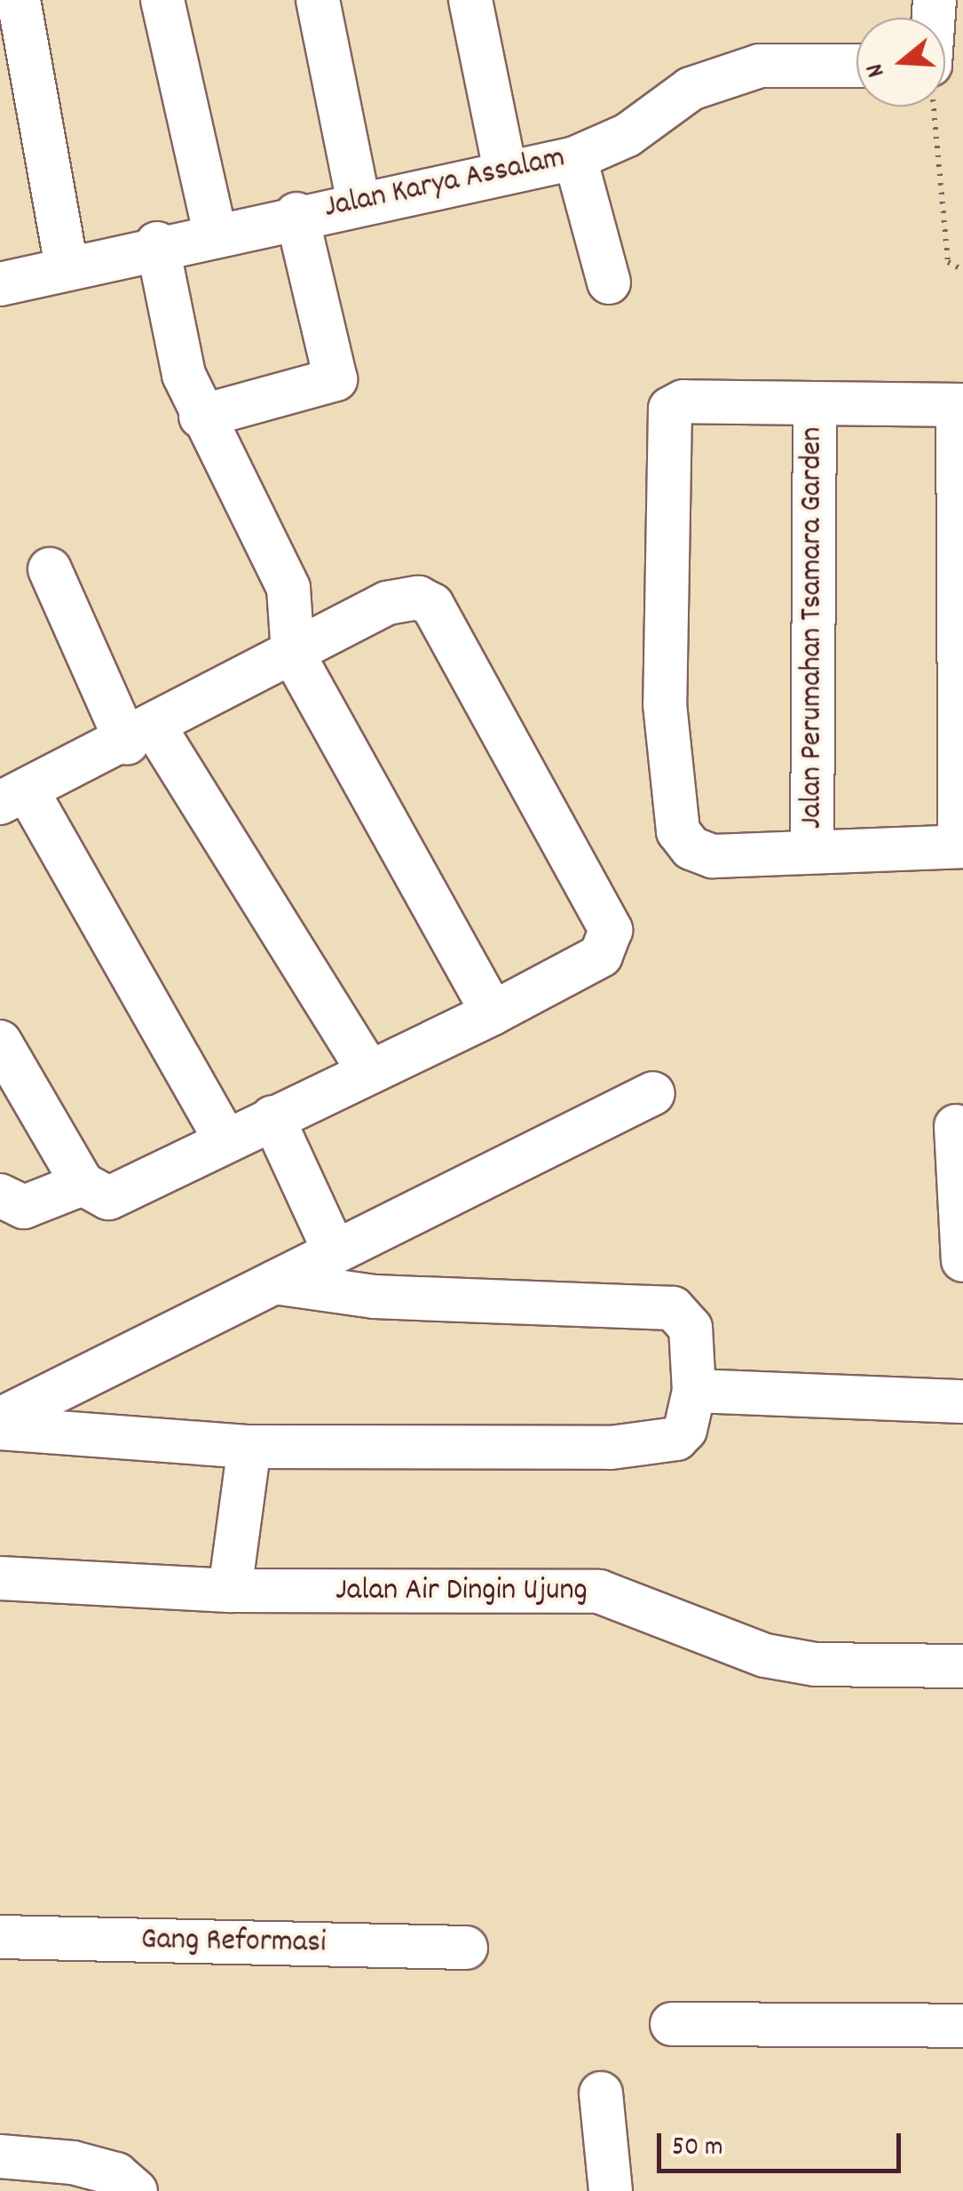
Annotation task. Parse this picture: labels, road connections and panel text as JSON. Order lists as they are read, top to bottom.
{
  "streets": {
    "street": [
      "Jalan Karya Assalam",
      "Jalan Perumahan Tsamara Garden",
      "Jalan Air Dingin Ujung",
      "Gang Reformasi"
    ]
  },
  "scale_bar": "50 m",
  "north": "left"
}
